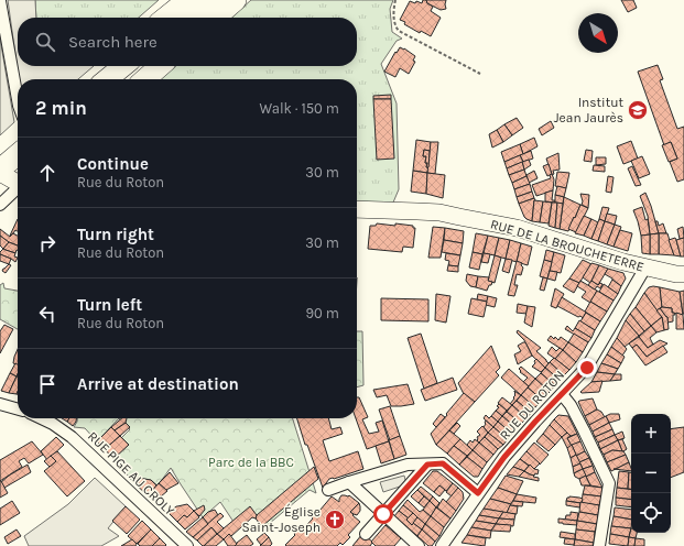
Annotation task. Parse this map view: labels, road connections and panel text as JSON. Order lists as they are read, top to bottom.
{
  "streets": {
    "main road": ["RUE DE LA BROUCHETERRE"],
    "street": ["RUE DU ROTON", "RUE PIGE AU CROLY"]
  },
  "crossings": [
    ["RUE DE LA BROUCHETERRE", "RUE DU ROTON"]
  ],
  "parks": ["Parc de la BBC"],
  "places": {
    "school or university": ["Institut Jean Jaurès"],
    "church": ["Église Saint-Joseph"]
  },
  "north": "bottom right",
  "page": {
    "search": "Search here",
    "heading": ["2 min", "Walk · 150 m"],
    "list": [
      ["Continue", "Rue du Roton", "30 m"],
      ["Turn right", "Rue du Roton", "30 m"],
      ["Turn left", "Rue du Roton", "90 m"],
      "Arrive at destination"
    ],
    "map_buttons": ["+", "−"]
  }
}
